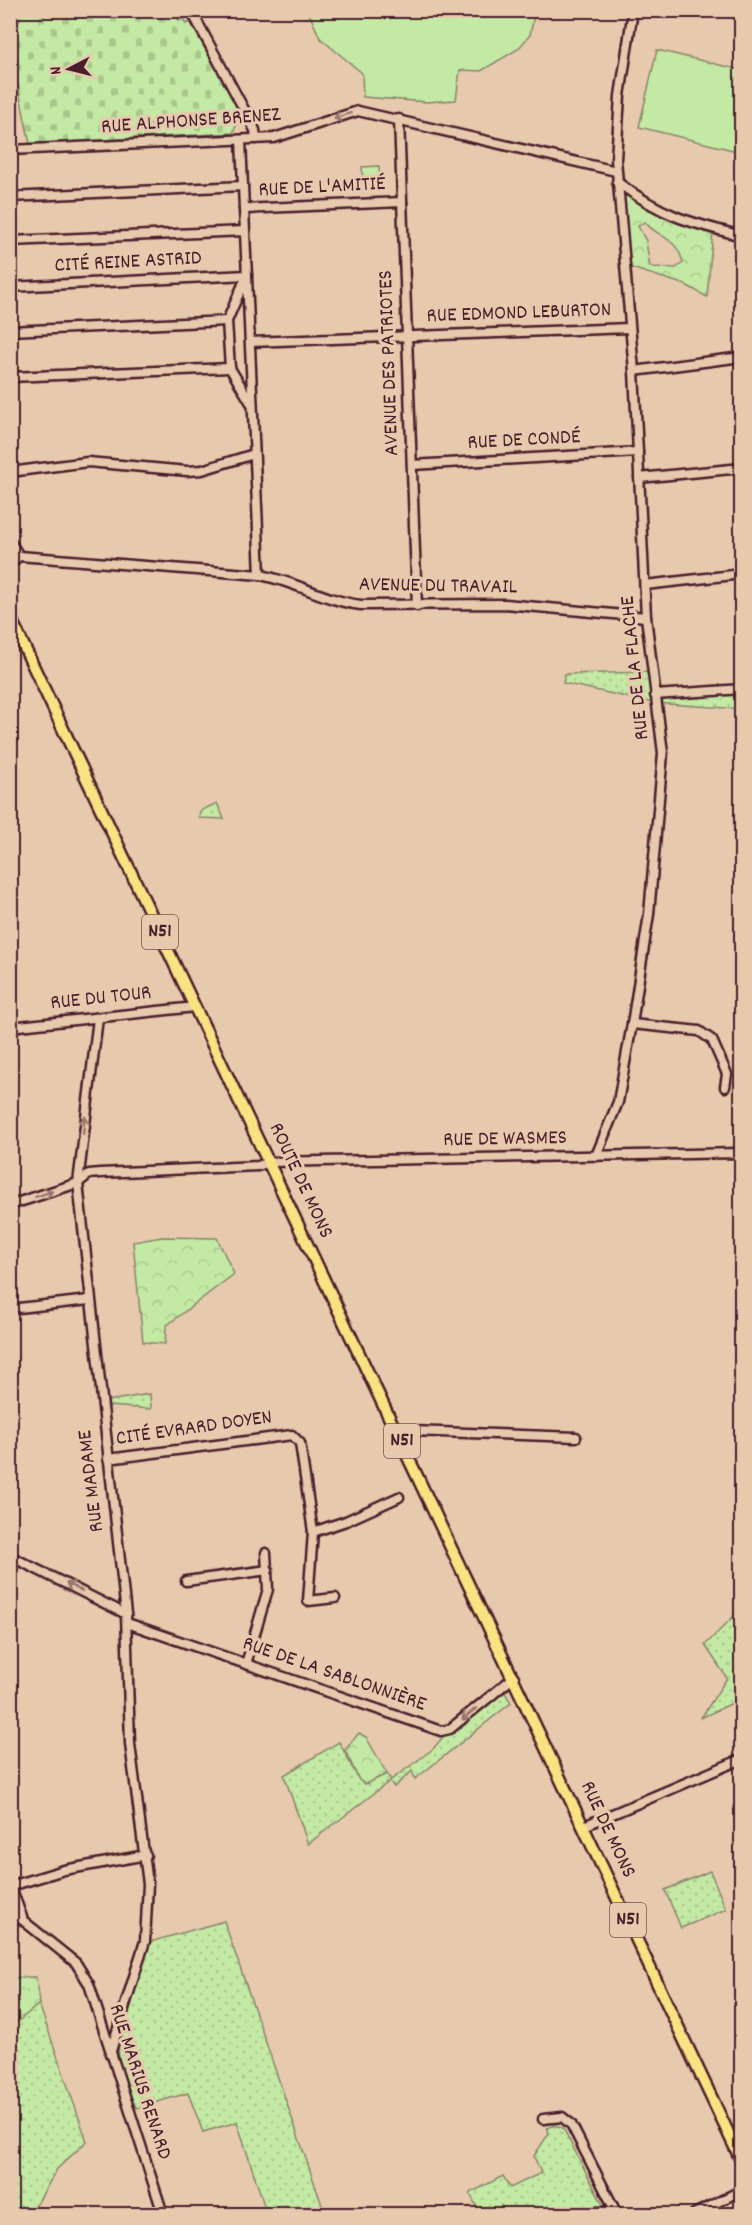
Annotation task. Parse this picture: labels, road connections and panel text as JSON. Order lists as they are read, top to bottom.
{
  "streets": {
    "main road": ["N51", "ROUTE DE MONS", "RUE DE MONS"],
    "street": [
      "RUE ALPHONSE BRENEZ",
      "RUE DE L'AMITIÉ",
      "CITÉ REINE ASTRID",
      "RUE EDMOND LEBURTON",
      "AVENUE DES PATRIOTES",
      "RUE DE CONDÉ",
      "AVENUE DU TRAVAIL",
      "RUE DE LA FLACHE",
      "RUE DU TOUR",
      "RUE DE WASMES",
      "CITÉ EVRARD DOYEN",
      "RUE MADAME",
      "RUE DE LA SABLONNIÈRE",
      "RUE MARIUS RENARD"
    ]
  },
  "crossings": [
    ["RUE ALPHONSE BRENEZ", "AVENUE DES PATRIOTES"],
    ["RUE ALPHONSE BRENEZ", "RUE DE LA FLACHE"],
    ["RUE DE L'AMITIÉ", "AVENUE DES PATRIOTES"],
    ["RUE EDMOND LEBURTON", "AVENUE DES PATRIOTES"],
    ["RUE EDMOND LEBURTON", "RUE DE LA FLACHE"],
    ["AVENUE DES PATRIOTES", "RUE DE CONDÉ"],
    ["AVENUE DES PATRIOTES", "AVENUE DU TRAVAIL"],
    ["RUE DE CONDÉ", "RUE DE LA FLACHE"],
    ["AVENUE DU TRAVAIL", "RUE DE LA FLACHE"],
    ["RUE DE LA FLACHE", "RUE DE WASMES"],
    ["RUE DU TOUR", "ROUTE DE MONS"],
    ["RUE DU TOUR", "RUE MADAME"],
    ["RUE DE WASMES", "ROUTE DE MONS"],
    ["RUE DE WASMES", "RUE MADAME"],
    ["ROUTE DE MONS", "RUE DE LA SABLONNIÈRE"],
    ["ROUTE DE MONS", "RUE DE MONS"],
    ["CITÉ EVRARD DOYEN", "RUE MADAME"],
    ["RUE MADAME", "RUE DE LA SABLONNIÈRE"],
    ["RUE MADAME", "RUE MARIUS RENARD"],
    ["RUE DE LA SABLONNIÈRE", "RUE DE MONS"]
  ],
  "one_way": ["RUE DE LA SABLONNIÈRE"],
  "north": "left"
}
